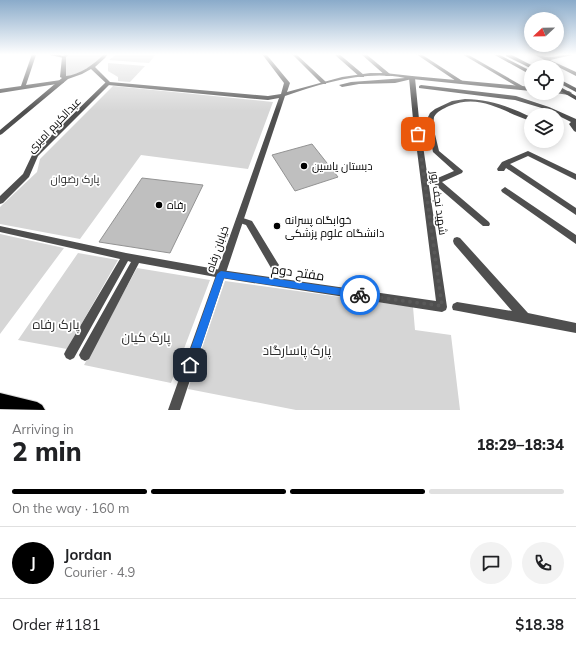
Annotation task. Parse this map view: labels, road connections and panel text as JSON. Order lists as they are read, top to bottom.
{
  "streets": {
    "street": [
      "عبدالکریم امیری",
      "شهید نجف پور",
      "خیابان رفاه",
      "مفتح دوم"
    ]
  },
  "crossings": [
    ["شهید نجف پور", "مفتح دوم"],
    ["خیابان رفاه", "مفتح دوم"]
  ],
  "parks": [
    "پارک رضوان",
    "پارک رفاه",
    "پارک کیان",
    "پارک پاسارگاد"
  ],
  "places": ["دبستان یاسین", "رفاه", "خوابگاه پسرانه دانشگاه علوم پزشکی"],
  "north": "left",
  "page": {
    "heading": ["2 min", "Arriving in", "18:29–18:34"],
    "panel": [
      "Jordan",
      "Courier · 4.9",
      "Order #1181",
      "$18.38"
    ],
    "bar": "On the way · 160 m",
    "round": "J"
  }
}
